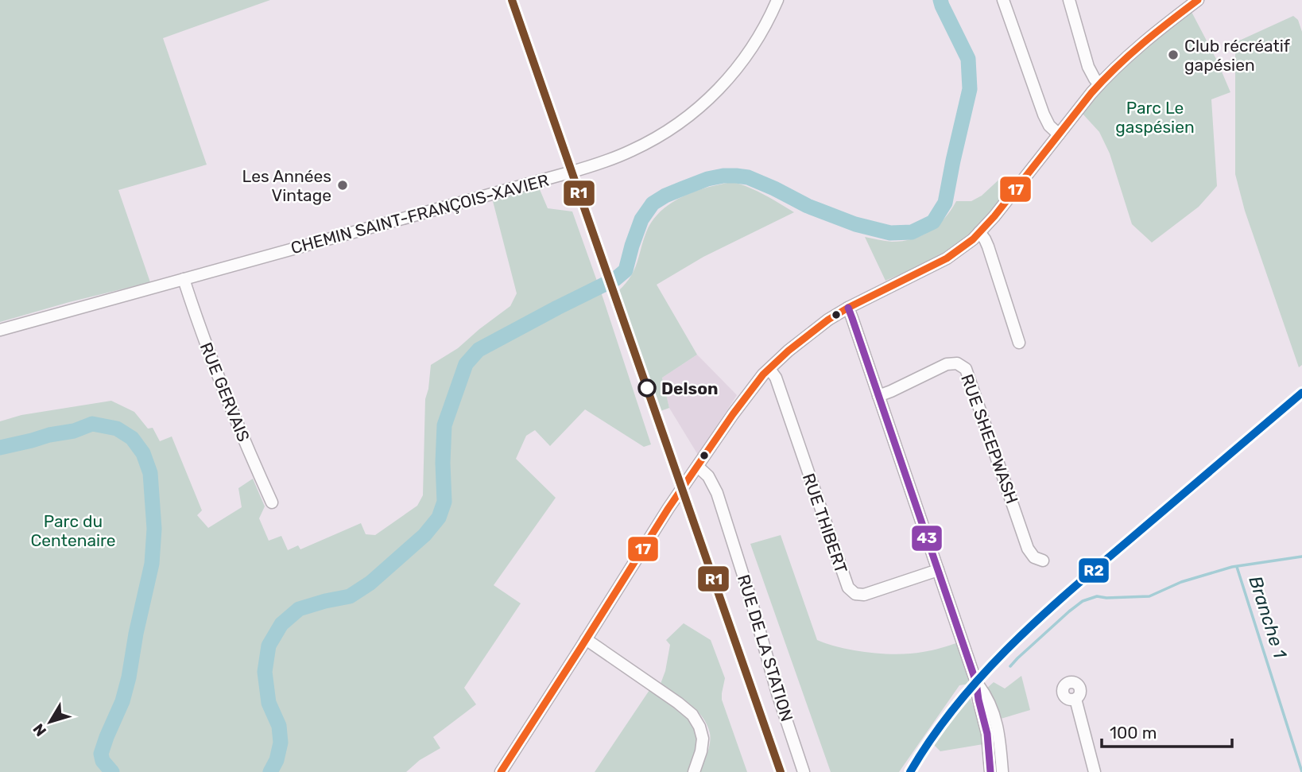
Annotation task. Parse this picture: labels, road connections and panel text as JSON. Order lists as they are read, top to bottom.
{
  "streets": {
    "street": [
      "CHEMIN SAINT-FRANÇOIS-XAVIER",
      "RUE GERVAIS",
      "RUE SHEEPWASH",
      "RUE THIBERT",
      "RUE DE LA STATION"
    ]
  },
  "crossings": [
    ["CHEMIN SAINT-FRANÇOIS-XAVIER", "RUE GERVAIS"]
  ],
  "water": ["Branche 1"],
  "parks": ["Parc Le gaspésien", "Parc du Centenaire"],
  "places": ["Club récréatif gapésien", "Les Années Vintage", "Delson"],
  "lines": [
    "transit line R1",
    "transit line 17",
    "transit line 43",
    "transit line R2"
  ],
  "scale_bar": "100 m",
  "north": "bottom left"
}
